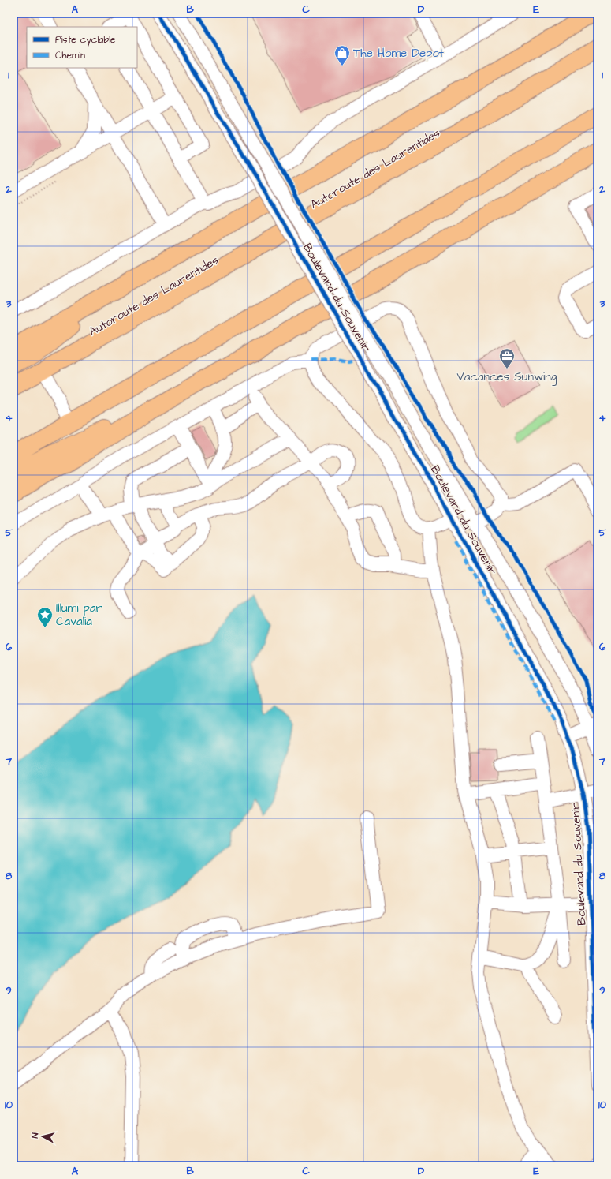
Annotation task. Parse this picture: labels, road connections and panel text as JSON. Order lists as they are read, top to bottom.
{
  "streets": {
    "highway": ["Autoroute des Laurentides"],
    "street": ["Boulevard du Souvenir"]
  },
  "places": {
    "shop": ["The Home Depot"],
    "office": ["Vacances Sunwing"],
    "place": ["Illumi par Cavalia"]
  },
  "legend": ["Piste cyclable", "Chemin"],
  "north": "left",
  "grid": {
    "columns": [
      "A",
      "B",
      "C",
      "D",
      "E"
    ],
    "rows": [
      "1",
      "2",
      "3",
      "4",
      "5",
      "6",
      "7",
      "8",
      "9",
      "10"
    ]
  }
}
